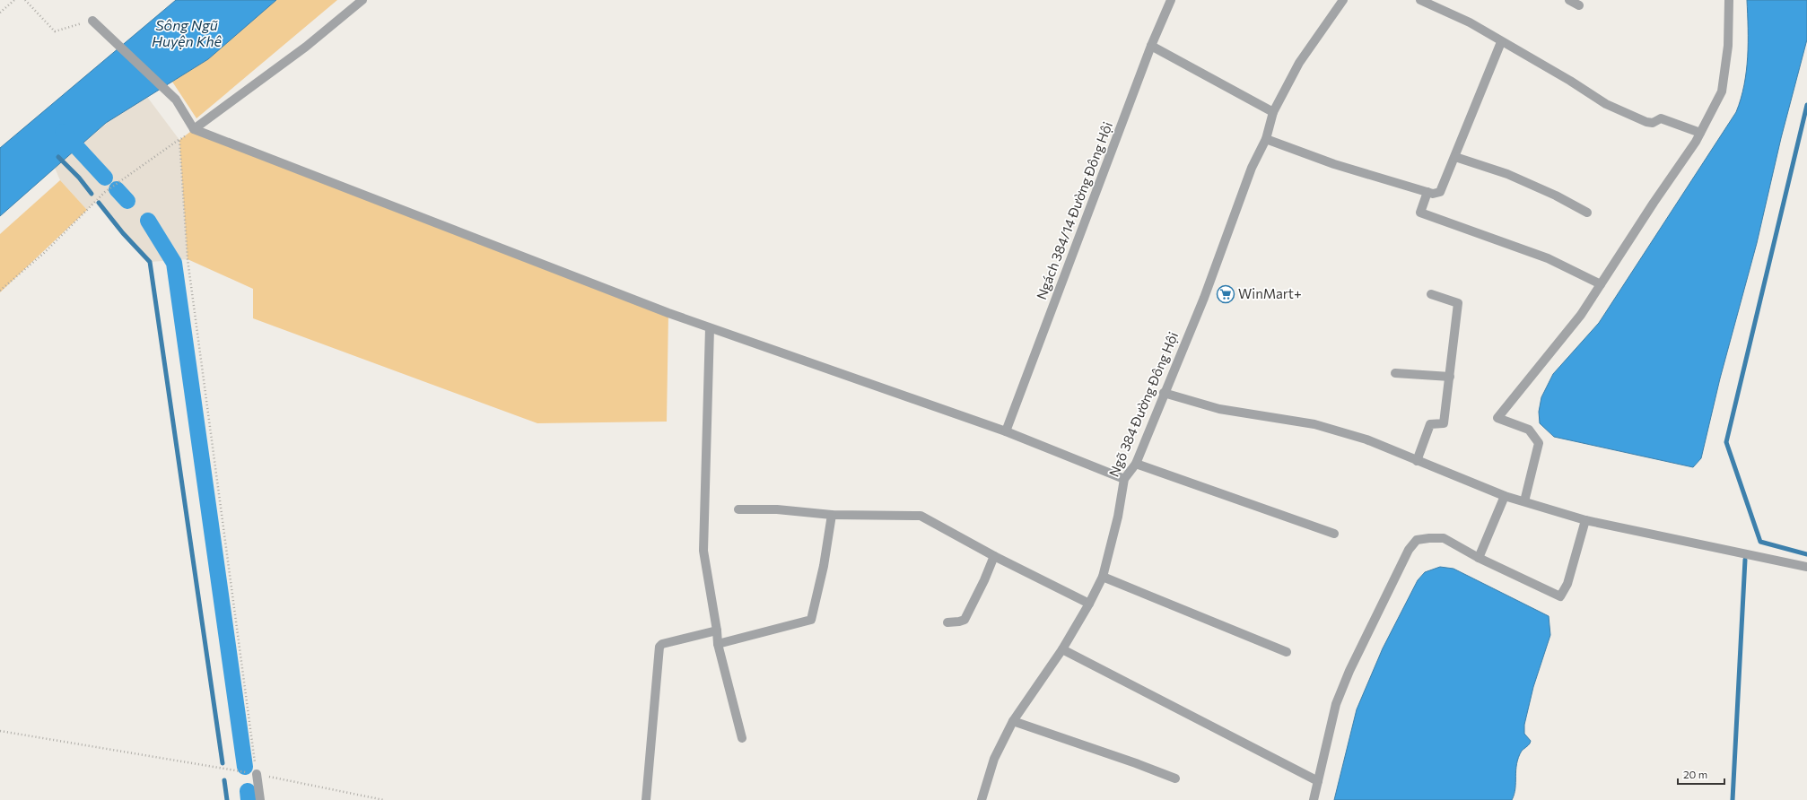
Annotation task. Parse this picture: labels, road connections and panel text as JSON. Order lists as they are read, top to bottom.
{
  "streets": {
    "street": ["Ngách 384/14 Đường Đông Hội", "Ngõ 384 Đường Đông Hội"]
  },
  "water": ["Sông Ngũ Huyện Khê"],
  "places": {
    "supermarket": ["WinMart+"]
  },
  "scale_bar": "20 m"
}
